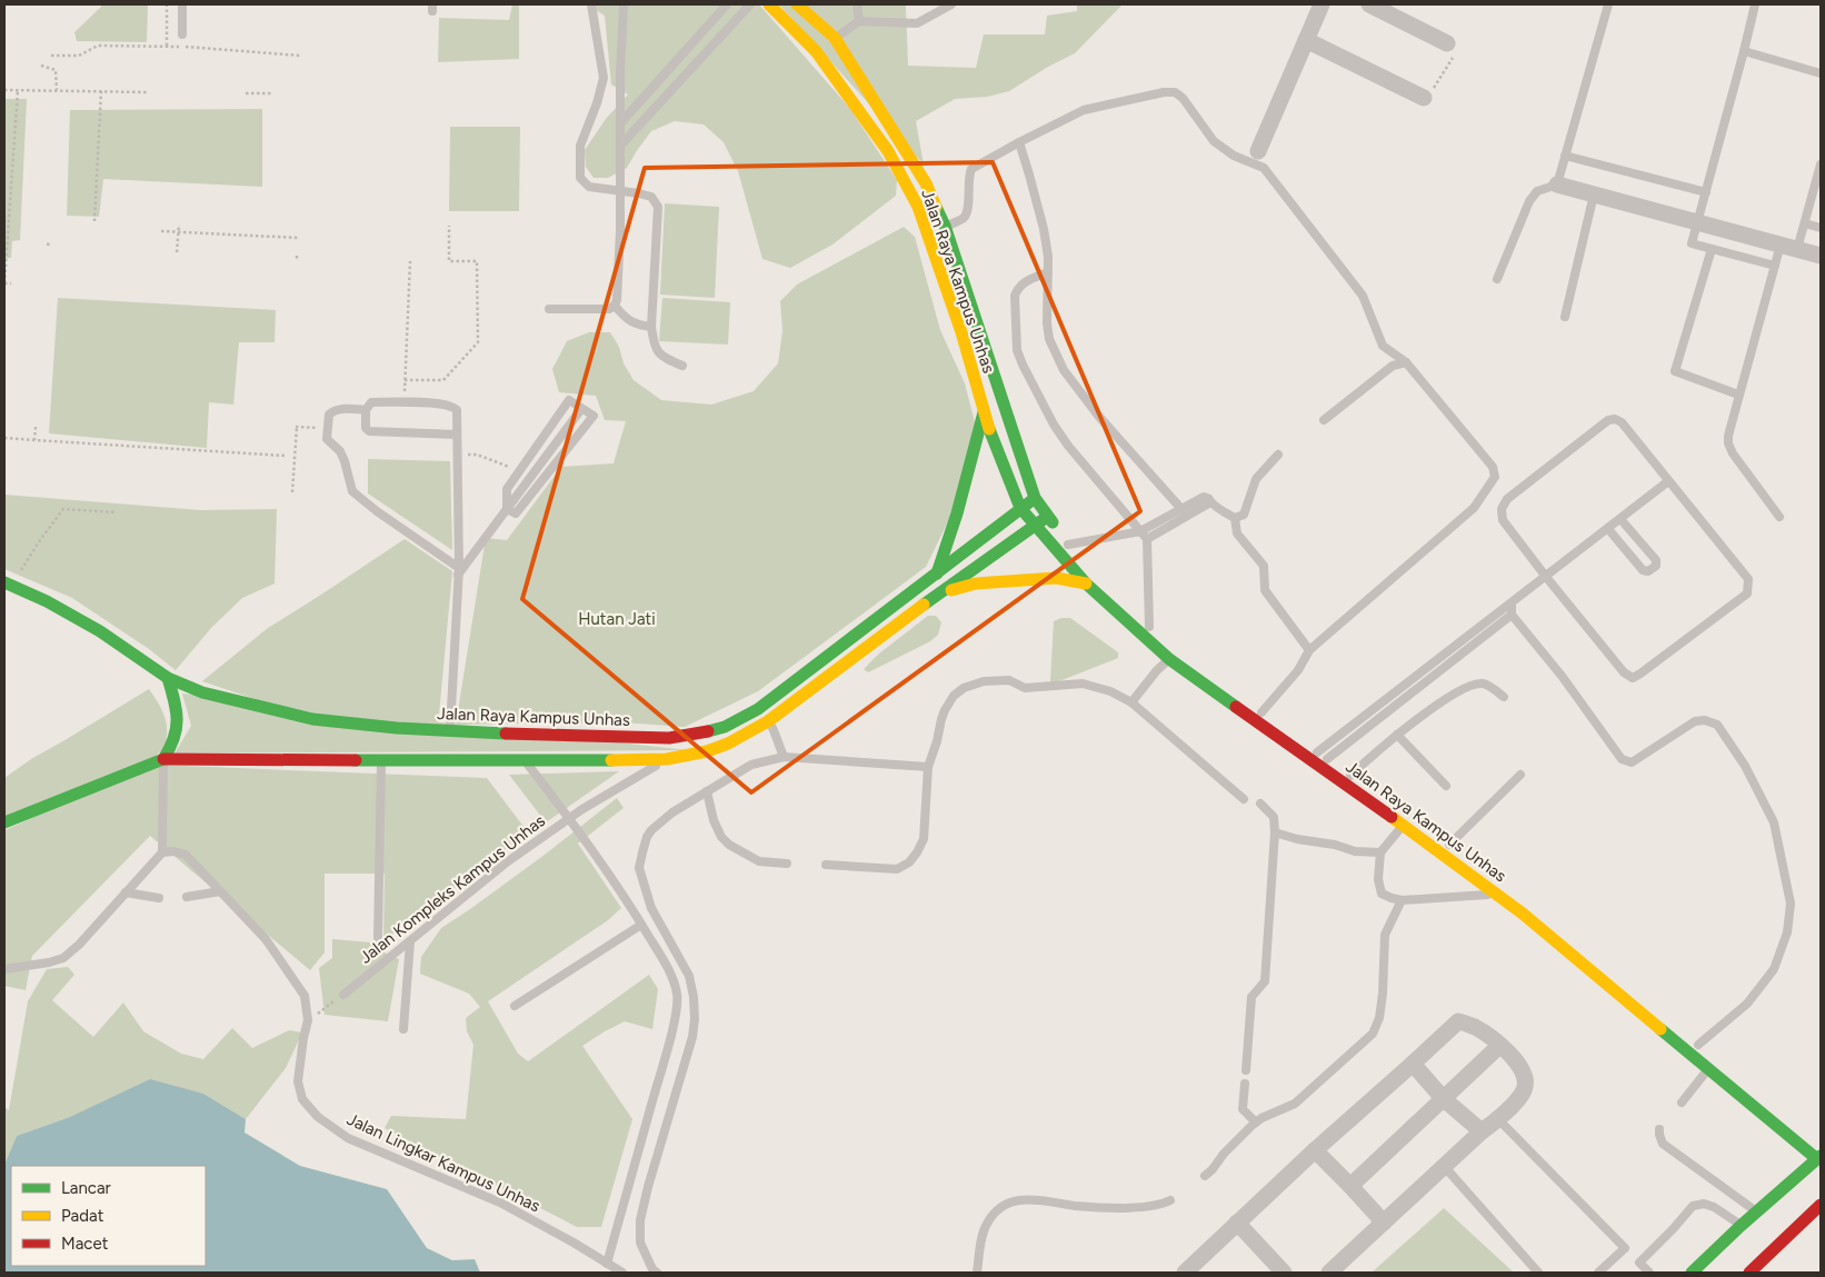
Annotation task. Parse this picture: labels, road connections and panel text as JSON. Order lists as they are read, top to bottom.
{
  "streets": {
    "main road": ["Jalan Raya Kampus Unhas"],
    "lane": ["Jalan Kompleks Kampus Unhas", "Jalan Lingkar Kampus Unhas"]
  },
  "crossings": [
    ["Jalan Raya Kampus Unhas", "Jalan Kompleks Kampus Unhas"]
  ],
  "parks": ["Hutan Jati"],
  "legend": ["Lancar", "Padat", "Macet"]
}
